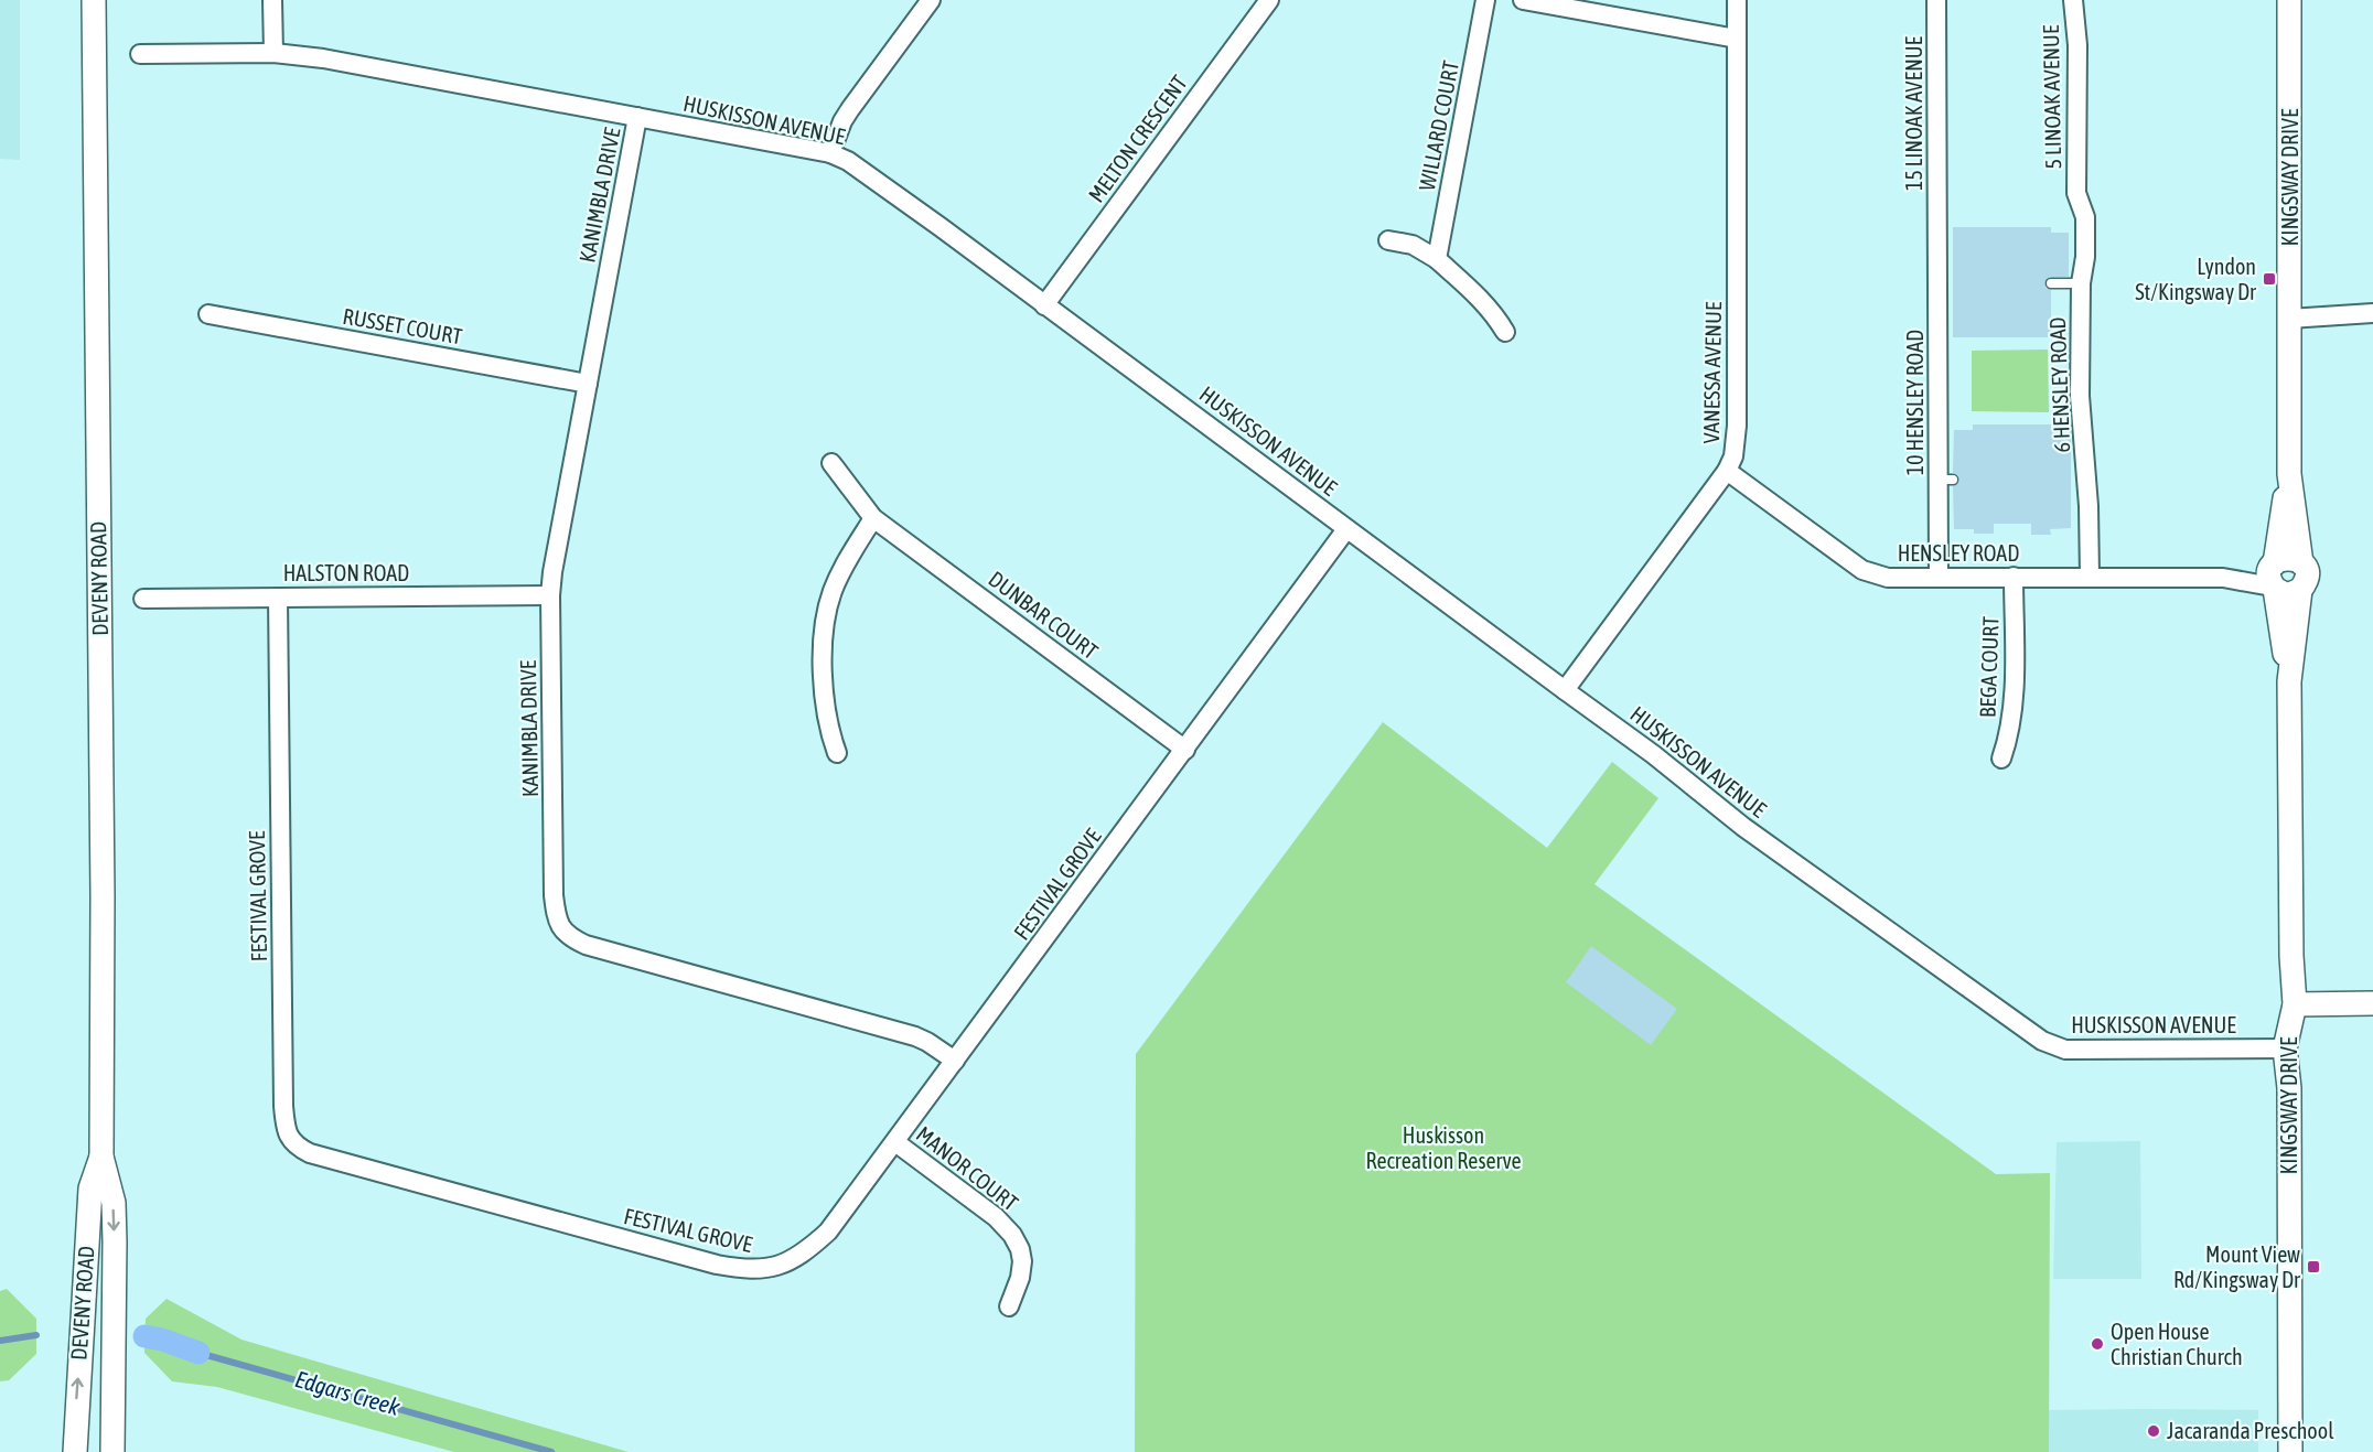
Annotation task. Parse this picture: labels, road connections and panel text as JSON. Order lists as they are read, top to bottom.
{
  "streets": {
    "street": [
      "5 LINOAK AVENUE",
      "15 LINOAK AVENUE",
      "HUSKISSON AVENUE",
      "WILLARD COURT",
      "MELTON CRESCENT",
      "KINGSWAY DRIVE",
      "KANIMBLA DRIVE",
      "RUSSET COURT",
      "VANESSA AVENUE",
      "6 HENSLEY ROAD",
      "10 HENSLEY ROAD",
      "HENSLEY ROAD",
      "HALSTON ROAD",
      "DEVENY ROAD",
      "DUNBAR COURT",
      "BEGA COURT",
      "FESTIVAL GROVE",
      "MANOR COURT"
    ]
  },
  "crossings": [
    ["5 LINOAK AVENUE", "6 HENSLEY ROAD"],
    ["15 LINOAK AVENUE", "10 HENSLEY ROAD"],
    ["HUSKISSON AVENUE", "MELTON CRESCENT"],
    ["HUSKISSON AVENUE", "KINGSWAY DRIVE"],
    ["HUSKISSON AVENUE", "KANIMBLA DRIVE"],
    ["HUSKISSON AVENUE", "VANESSA AVENUE"],
    ["HUSKISSON AVENUE", "FESTIVAL GROVE"],
    ["KINGSWAY DRIVE", "HENSLEY ROAD"],
    ["KANIMBLA DRIVE", "RUSSET COURT"],
    ["KANIMBLA DRIVE", "HALSTON ROAD"],
    ["KANIMBLA DRIVE", "FESTIVAL GROVE"],
    ["VANESSA AVENUE", "HENSLEY ROAD"],
    ["6 HENSLEY ROAD", "HENSLEY ROAD"],
    ["10 HENSLEY ROAD", "HENSLEY ROAD"],
    ["HENSLEY ROAD", "BEGA COURT"],
    ["HALSTON ROAD", "FESTIVAL GROVE"],
    ["DUNBAR COURT", "FESTIVAL GROVE"],
    ["FESTIVAL GROVE", "MANOR COURT"]
  ],
  "water": ["Edgars Creek"],
  "parks": ["Huskisson Recreation Reserve"],
  "places": {
    "transit": ["Lyndon St/Kingsway Dr", "Mount View Rd/Kingsway Dr"],
    "other": ["Open House Christian Church", "Jacaranda Preschool"]
  }
}
